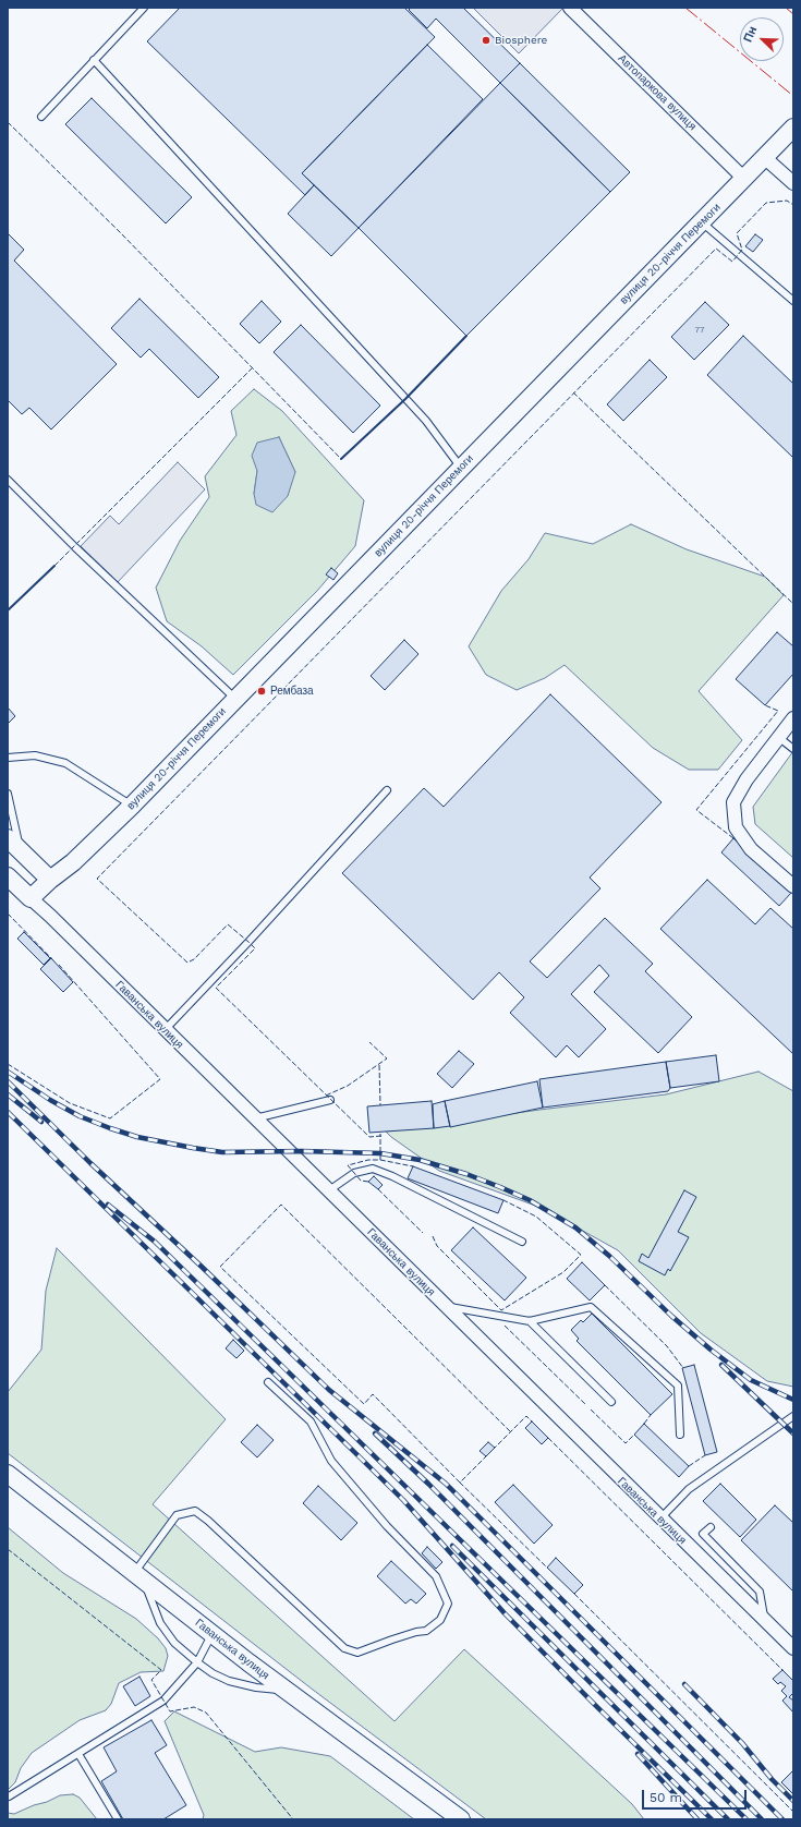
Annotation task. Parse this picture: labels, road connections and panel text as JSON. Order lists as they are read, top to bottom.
{
  "streets": {
    "street": ["Автопаркова вулиця", "вулиця 20-річчя Перемоги", "Гаванська вулиця"]
  },
  "crossings": [
    ["Автопаркова вулиця", "вулиця 20-річчя Перемоги"],
    ["вулиця 20-річчя Перемоги", "Гаванська вулиця"]
  ],
  "places": ["Biosphere", "Рембаза"],
  "house_numbers": ["77"],
  "scale_bar": "50 m",
  "north": "top left"
}
